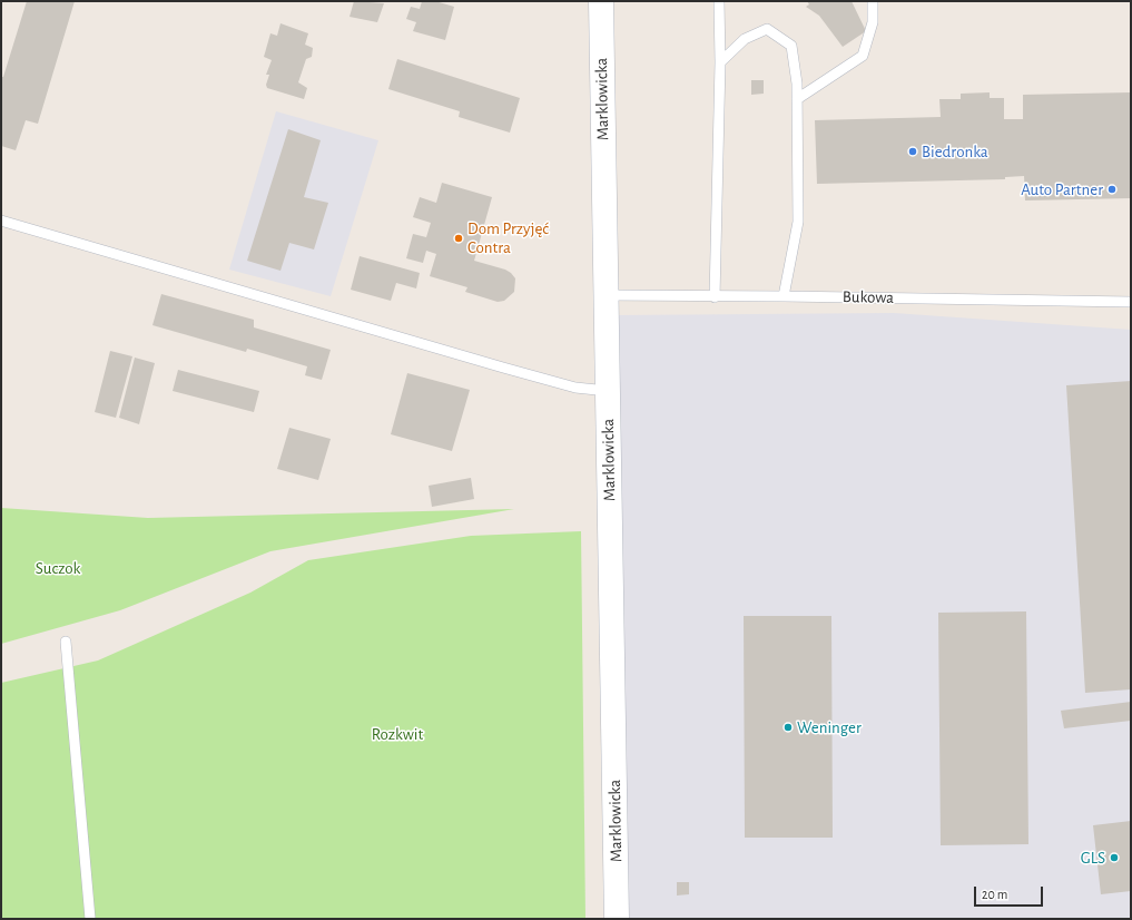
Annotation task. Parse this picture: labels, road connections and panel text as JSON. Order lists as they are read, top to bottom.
{
  "streets": {
    "main road": ["Marklowicka"],
    "lane": ["Bukowa"]
  },
  "crossings": [
    ["Marklowicka", "Bukowa"]
  ],
  "parks": ["Suczok", "Rozkwit"],
  "places": [
    "Biedronka",
    "Auto Partner",
    "Dom Przyjęć Contra",
    "Weninger",
    "GLS"
  ],
  "scale_bar": "20 m"
}
